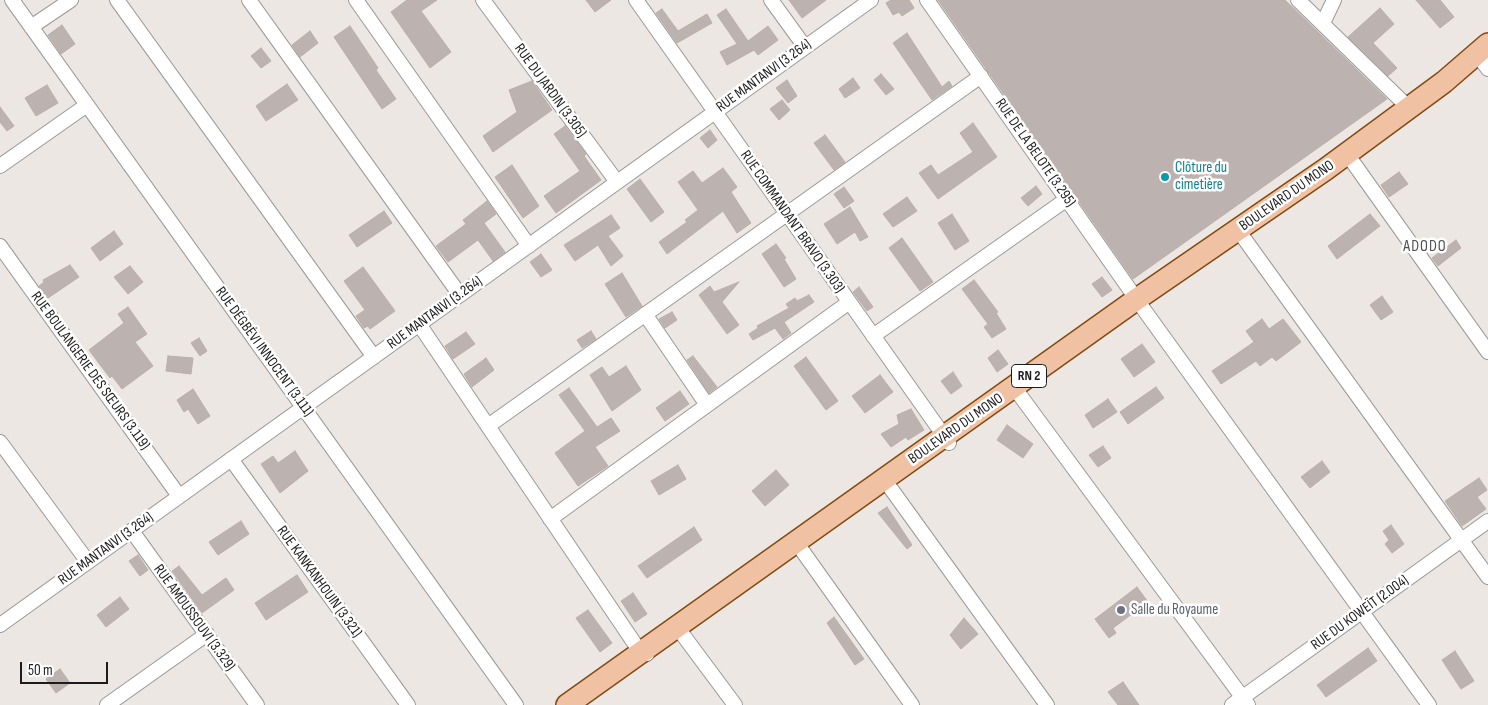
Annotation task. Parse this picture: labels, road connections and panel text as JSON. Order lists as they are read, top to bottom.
{
  "streets": {
    "main road": ["BOULEVARD DU MONO", "RN 2"],
    "street": [
      "RUE MANTANVI (3.264)",
      "RUE DU JARDIN (3.305)",
      "RUE DE LA BELOTE (3.295)",
      "RUE COMMANDANT BRAVO (3.303)",
      "RUE DÉGBÉVI INNOCENT (3.111)",
      "RUE BOULANGERIE DES SŒURS (3.119)",
      "RUE KANKANHOUIN (3.321)",
      "RUE DU KOWEÏT (2.004)",
      "RUE AMOUSSOUVI (3.329)"
    ]
  },
  "crossings": [
    ["RUE MANTANVI (3.264)", "RUE DU JARDIN (3.305)"],
    ["RUE MANTANVI (3.264)", "RUE COMMANDANT BRAVO (3.303)"],
    ["RUE MANTANVI (3.264)", "RUE DÉGBÉVI INNOCENT (3.111)"],
    ["RUE MANTANVI (3.264)", "RUE BOULANGERIE DES SŒURS (3.119)"],
    ["RUE MANTANVI (3.264)", "RUE KANKANHOUIN (3.321)"],
    ["RUE MANTANVI (3.264)", "RUE AMOUSSOUVI (3.329)"],
    ["RUE DE LA BELOTE (3.295)", "BOULEVARD DU MONO"],
    ["RUE DE LA BELOTE (3.295)", "RUE DU KOWEÏT (2.004)"],
    ["BOULEVARD DU MONO", "RUE COMMANDANT BRAVO (3.303)"]
  ],
  "districts": ["ADODO"],
  "places": ["Clôture du cimetière", "Salle du Royaume"],
  "scale_bar": "50 m"
}
